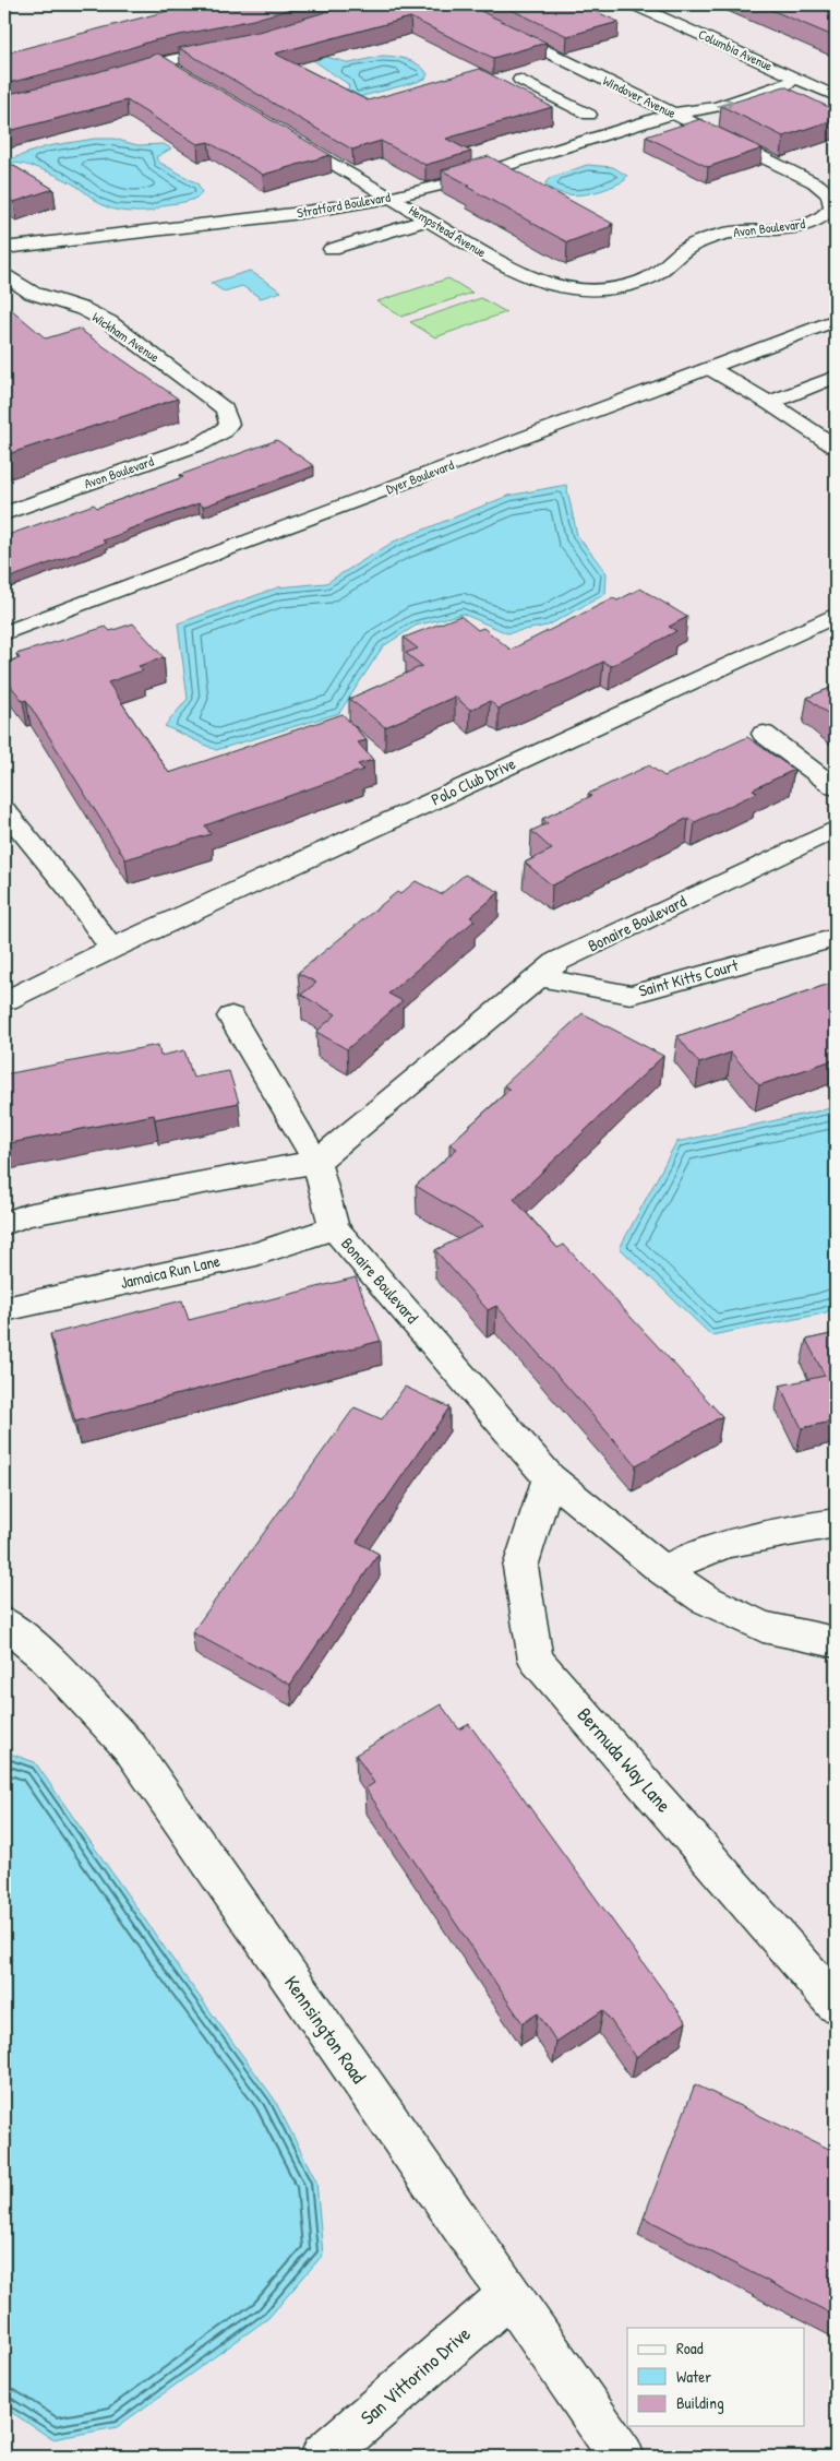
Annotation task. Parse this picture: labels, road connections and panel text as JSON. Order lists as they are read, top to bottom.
{
  "streets": {
    "street": [
      "Columbia Avenue",
      "Windover Avenue",
      "Stratford Boulevard",
      "Avon Boulevard",
      "Hempstead Avenue",
      "Wickham Avenue",
      "Dyer Boulevard",
      "Polo Club Drive",
      "Bonaire Boulevard",
      "Saint Kitts Court",
      "Jamaica Run Lane",
      "Bermuda Way Lane",
      "Kennsington Road",
      "San Vittorino Drive"
    ]
  },
  "crossings": [
    ["Columbia Avenue", "Stratford Boulevard"],
    ["Windover Avenue", "Stratford Boulevard"],
    ["Windover Avenue", "Avon Boulevard"],
    ["Stratford Boulevard", "Hempstead Avenue"],
    ["Avon Boulevard", "Hempstead Avenue"],
    ["Avon Boulevard", "Wickham Avenue"],
    ["Bonaire Boulevard", "Saint Kitts Court"],
    ["Bonaire Boulevard", "Jamaica Run Lane"],
    ["Bonaire Boulevard", "Bermuda Way Lane"],
    ["Kennsington Road", "San Vittorino Drive"]
  ],
  "legend": ["Road", "Water", "Building"]
}
